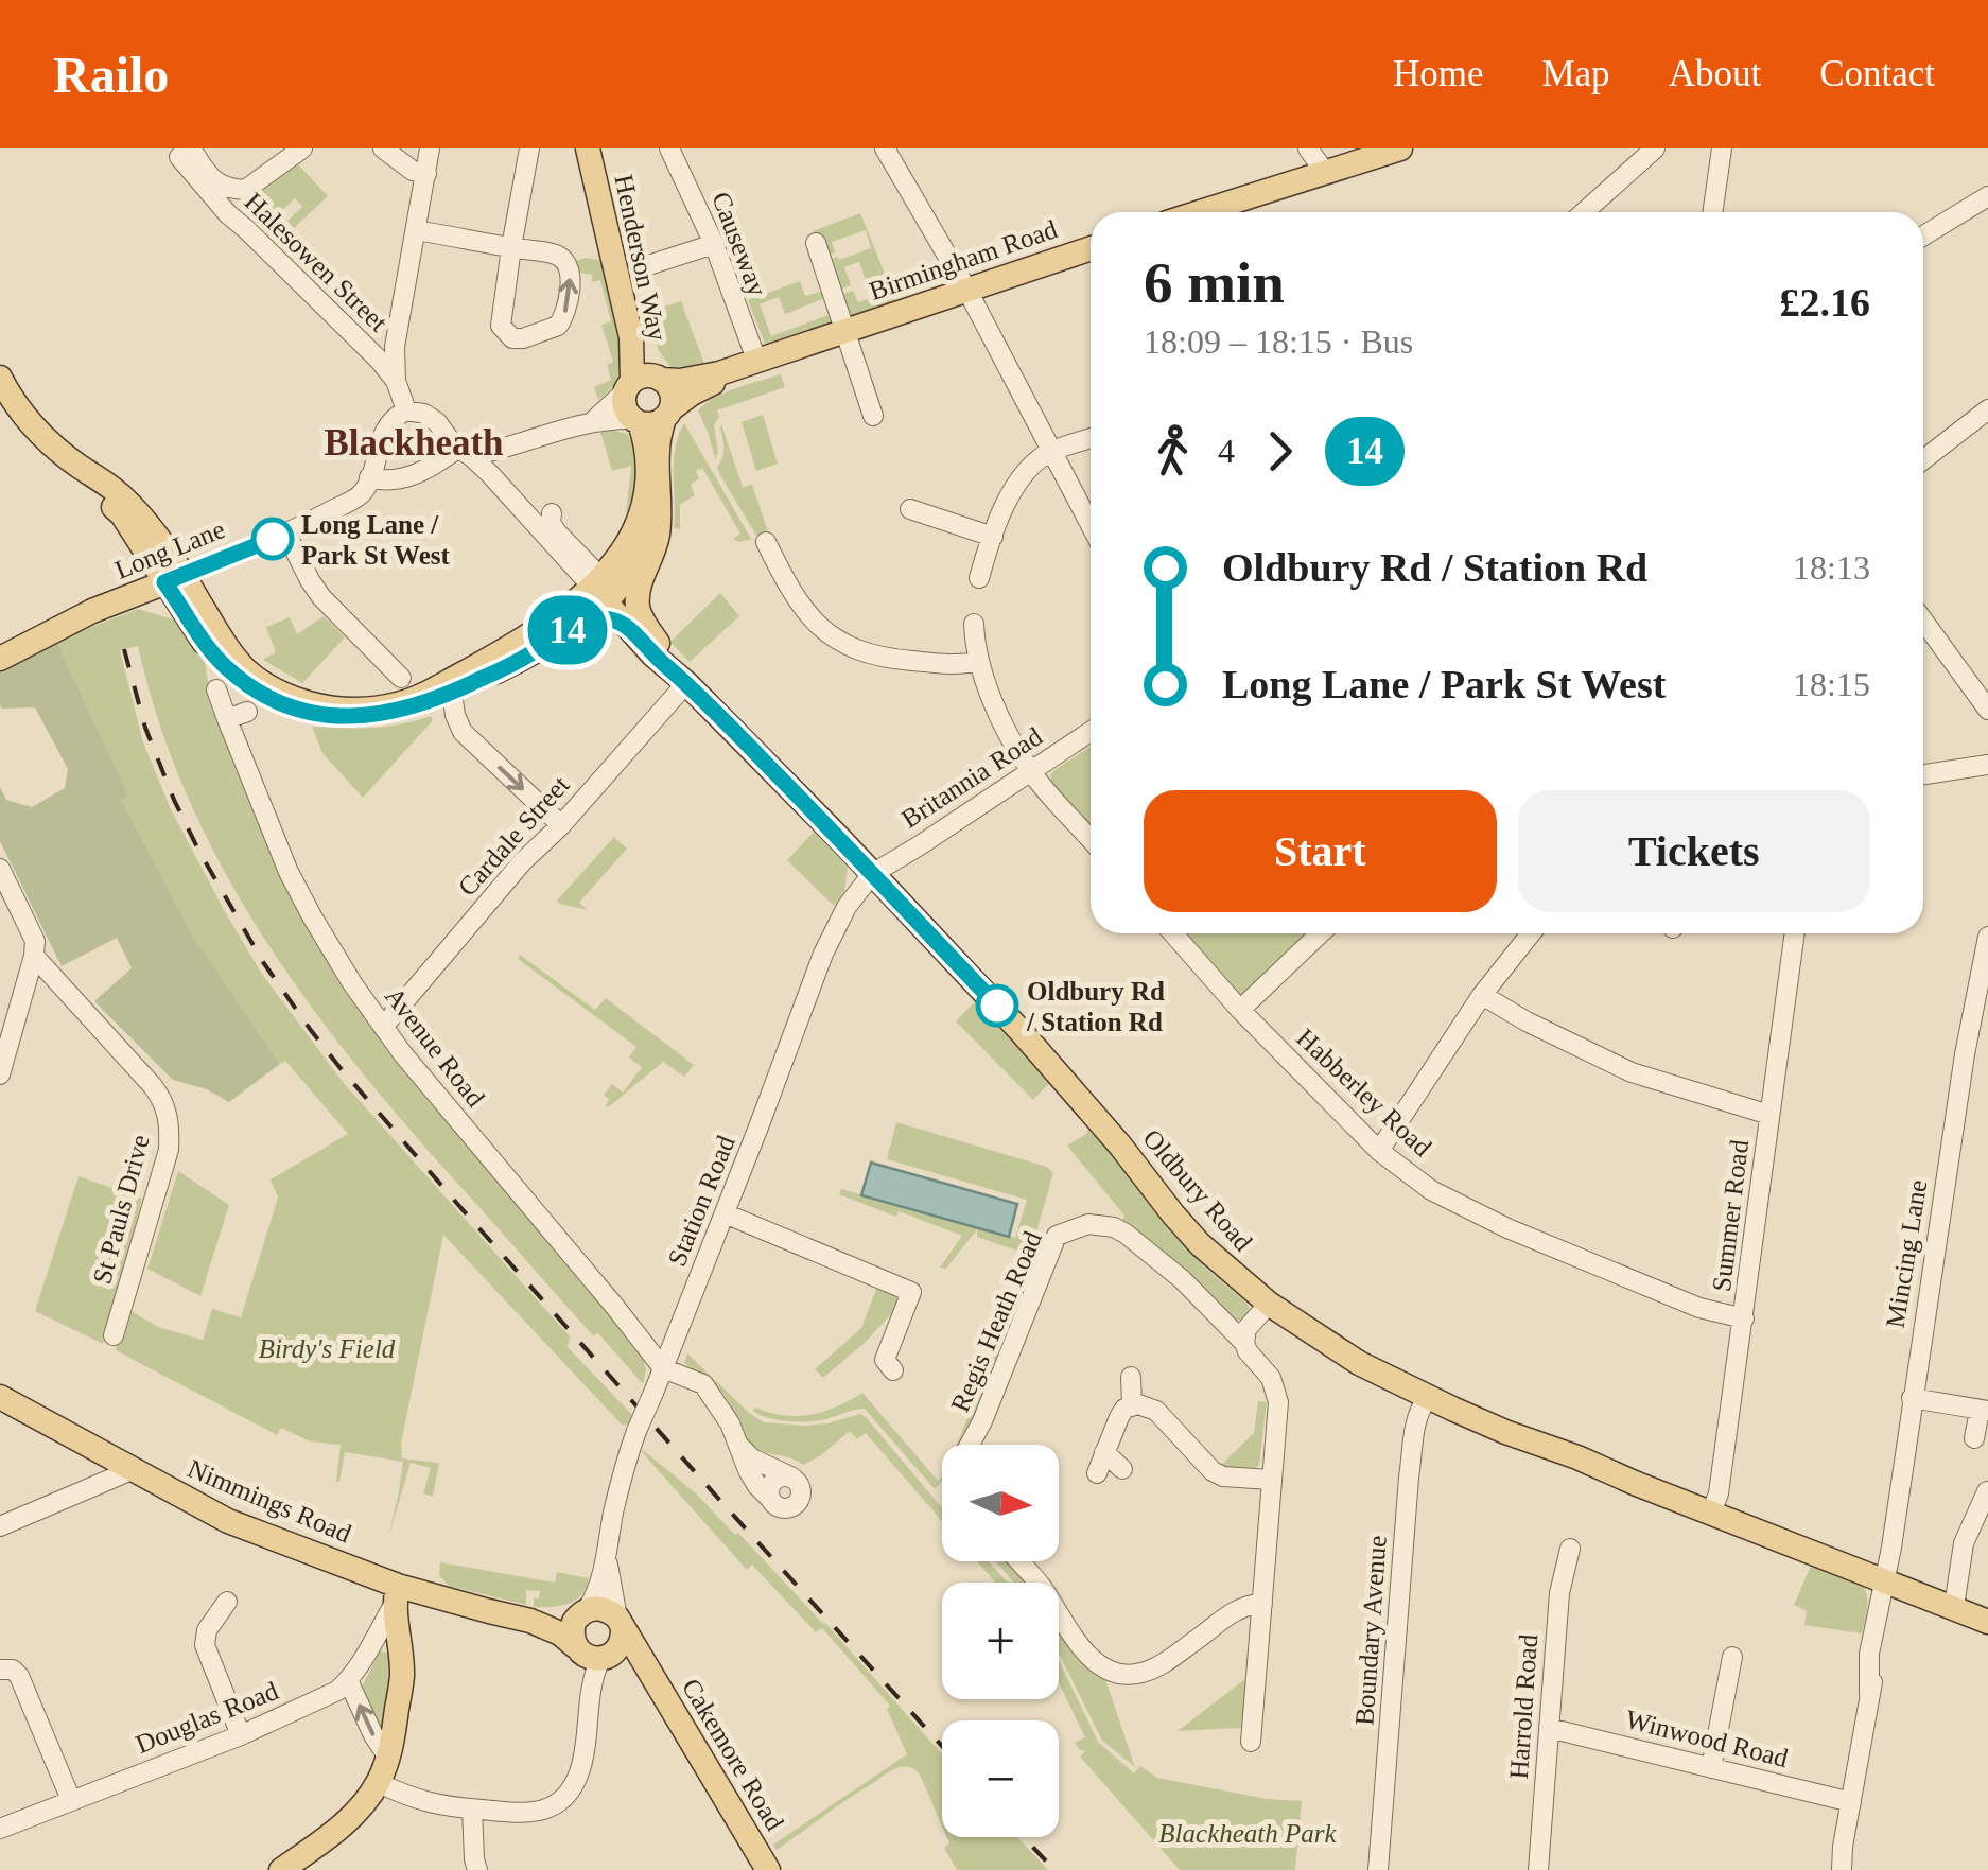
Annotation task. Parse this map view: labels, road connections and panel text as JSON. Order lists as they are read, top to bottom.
{
  "streets": {
    "main road": [
      "Henderson Way",
      "Birmingham Road",
      "Long Lane",
      "Oldbury Road",
      "Nimmings Road",
      "Cakemore Road"
    ],
    "street": [
      "Causeway",
      "Halesowen Street",
      "Britannia Road",
      "Cardale Street",
      "Avenue Road",
      "Habberley Road",
      "Station Road",
      "St Pauls Drive",
      "Summer Road",
      "Mincing Lane",
      "Regis Heath Road",
      "Boundary Avenue",
      "Harrold Road",
      "Douglas Road",
      "Winwood Road"
    ]
  },
  "crossings": [
    ["Causeway", "Birmingham Road"],
    ["Henderson Way", "Birmingham Road"],
    ["Birmingham Road", "Long Lane"],
    ["Britannia Road", "Oldbury Road"],
    ["Britannia Road", "Station Road"],
    ["Cardale Street", "Avenue Road"],
    ["Cardale Street", "Oldbury Road"],
    ["Avenue Road", "Station Road"],
    ["Habberley Road", "Summer Road"],
    ["Oldbury Road", "Station Road"],
    ["Oldbury Road", "Summer Road"],
    ["Oldbury Road", "Mincing Lane"],
    ["Oldbury Road", "Boundary Avenue"],
    ["Station Road", "Nimmings Road"],
    ["Station Road", "Cakemore Road"],
    ["Mincing Lane", "Winwood Road"],
    ["Nimmings Road", "Douglas Road"],
    ["Nimmings Road", "Cakemore Road"],
    ["Harrold Road", "Winwood Road"]
  ],
  "districts": ["Blackheath"],
  "parks": ["Birdy's Field", "Blackheath Park"],
  "places": ["Long Lane / Park St West", "Oldbury Rd / Station Rd"],
  "lines": ["bus line 14"],
  "north": "right",
  "page": {
    "header": "Railo",
    "nav": [
      "Home",
      "Map",
      "About",
      "Contact"
    ],
    "on_map": "14",
    "heading": ["6 min", "18:09 – 18:15 · Bus", "£2.16"],
    "legs": ["4", "14"],
    "list": [
      {
        "name": "Oldbury Rd / Station Rd",
        "value": "18:13"
      },
      {
        "name": "Long Lane / Park St West",
        "value": "18:15"
      }
    ],
    "buttons": ["Start", "Tickets"],
    "map_buttons": ["+", "−"]
  }
}
